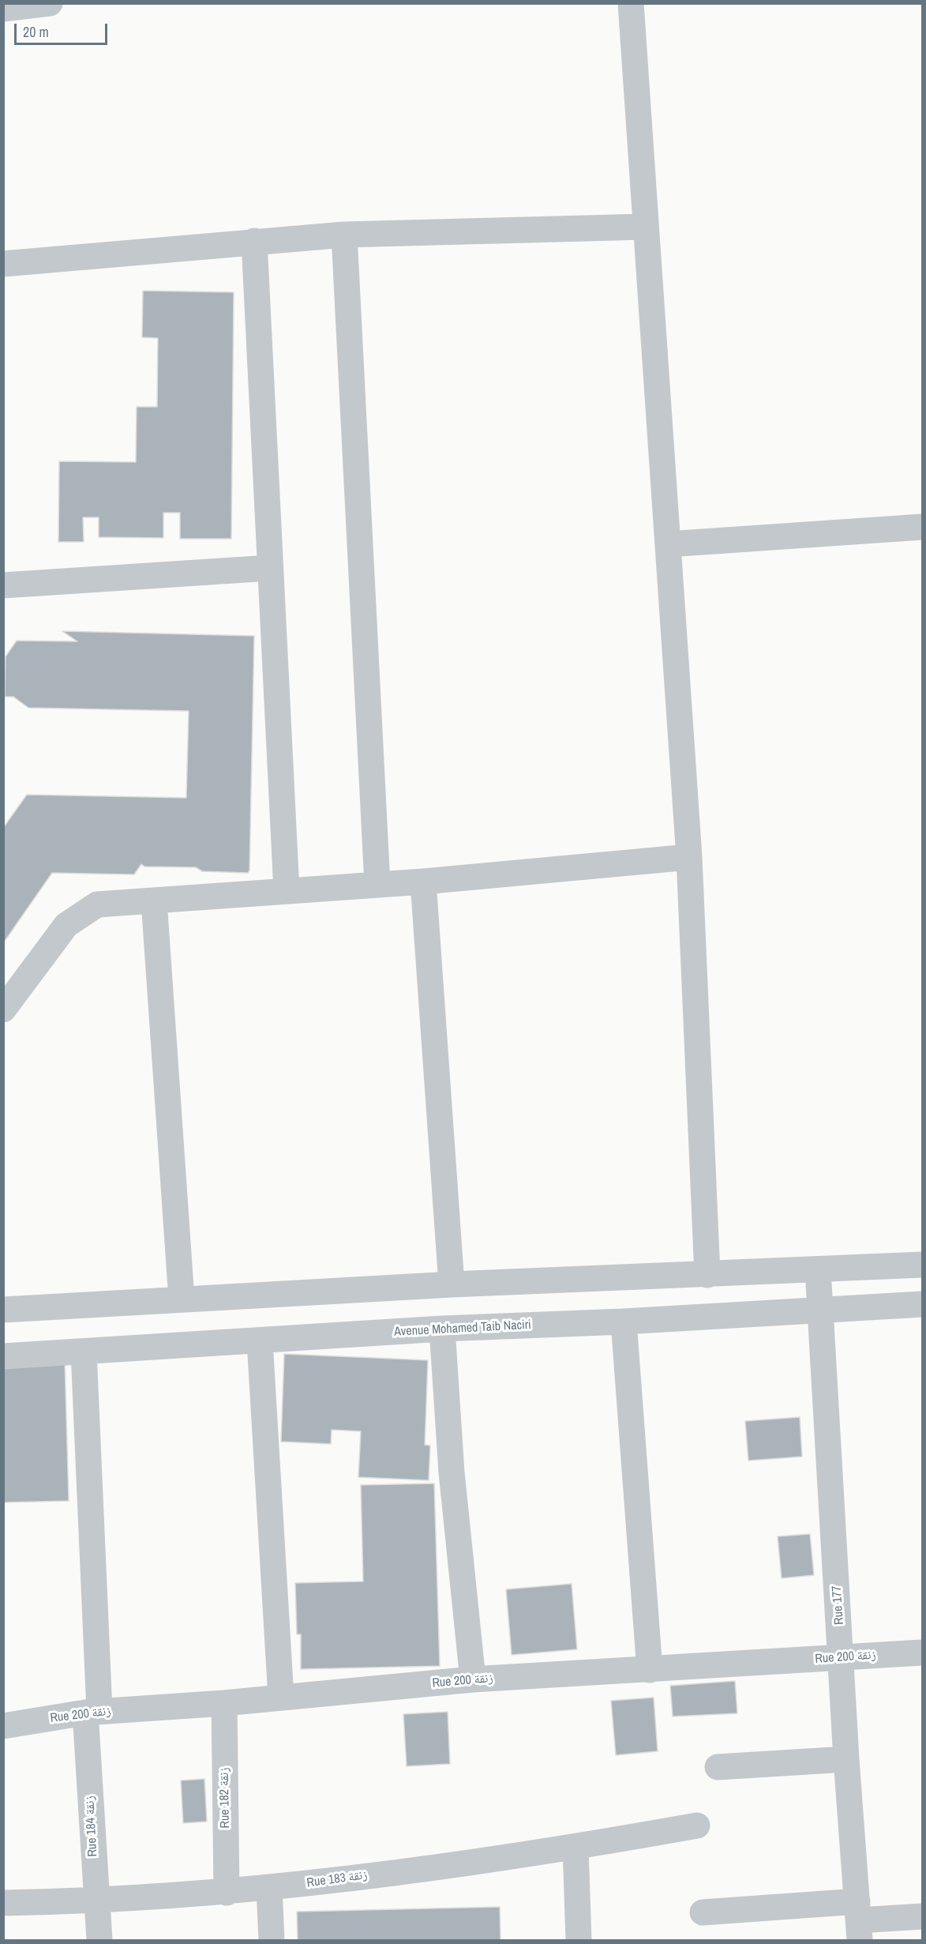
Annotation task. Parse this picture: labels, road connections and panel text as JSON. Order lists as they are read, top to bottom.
{
  "streets": {
    "street": [
      "Avenue Mohamed Taib Naciri",
      "Rue 177",
      "Rue 200 زنقة",
      "Rue 182 زنقة",
      "Rue 184 زنقة",
      "Rue 183 زنقة"
    ]
  },
  "crossings": [
    ["Avenue Mohamed Taib Naciri", "Rue 177"],
    ["Avenue Mohamed Taib Naciri", "Rue 184 زنقة"],
    ["Rue 177", "Rue 200 زنقة"],
    ["Rue 200 زنقة", "Rue 182 زنقة"],
    ["Rue 200 زنقة", "Rue 184 زنقة"],
    ["Rue 182 زنقة", "Rue 183 زنقة"],
    ["Rue 184 زنقة", "Rue 183 زنقة"]
  ],
  "scale_bar": "20 m"
}
